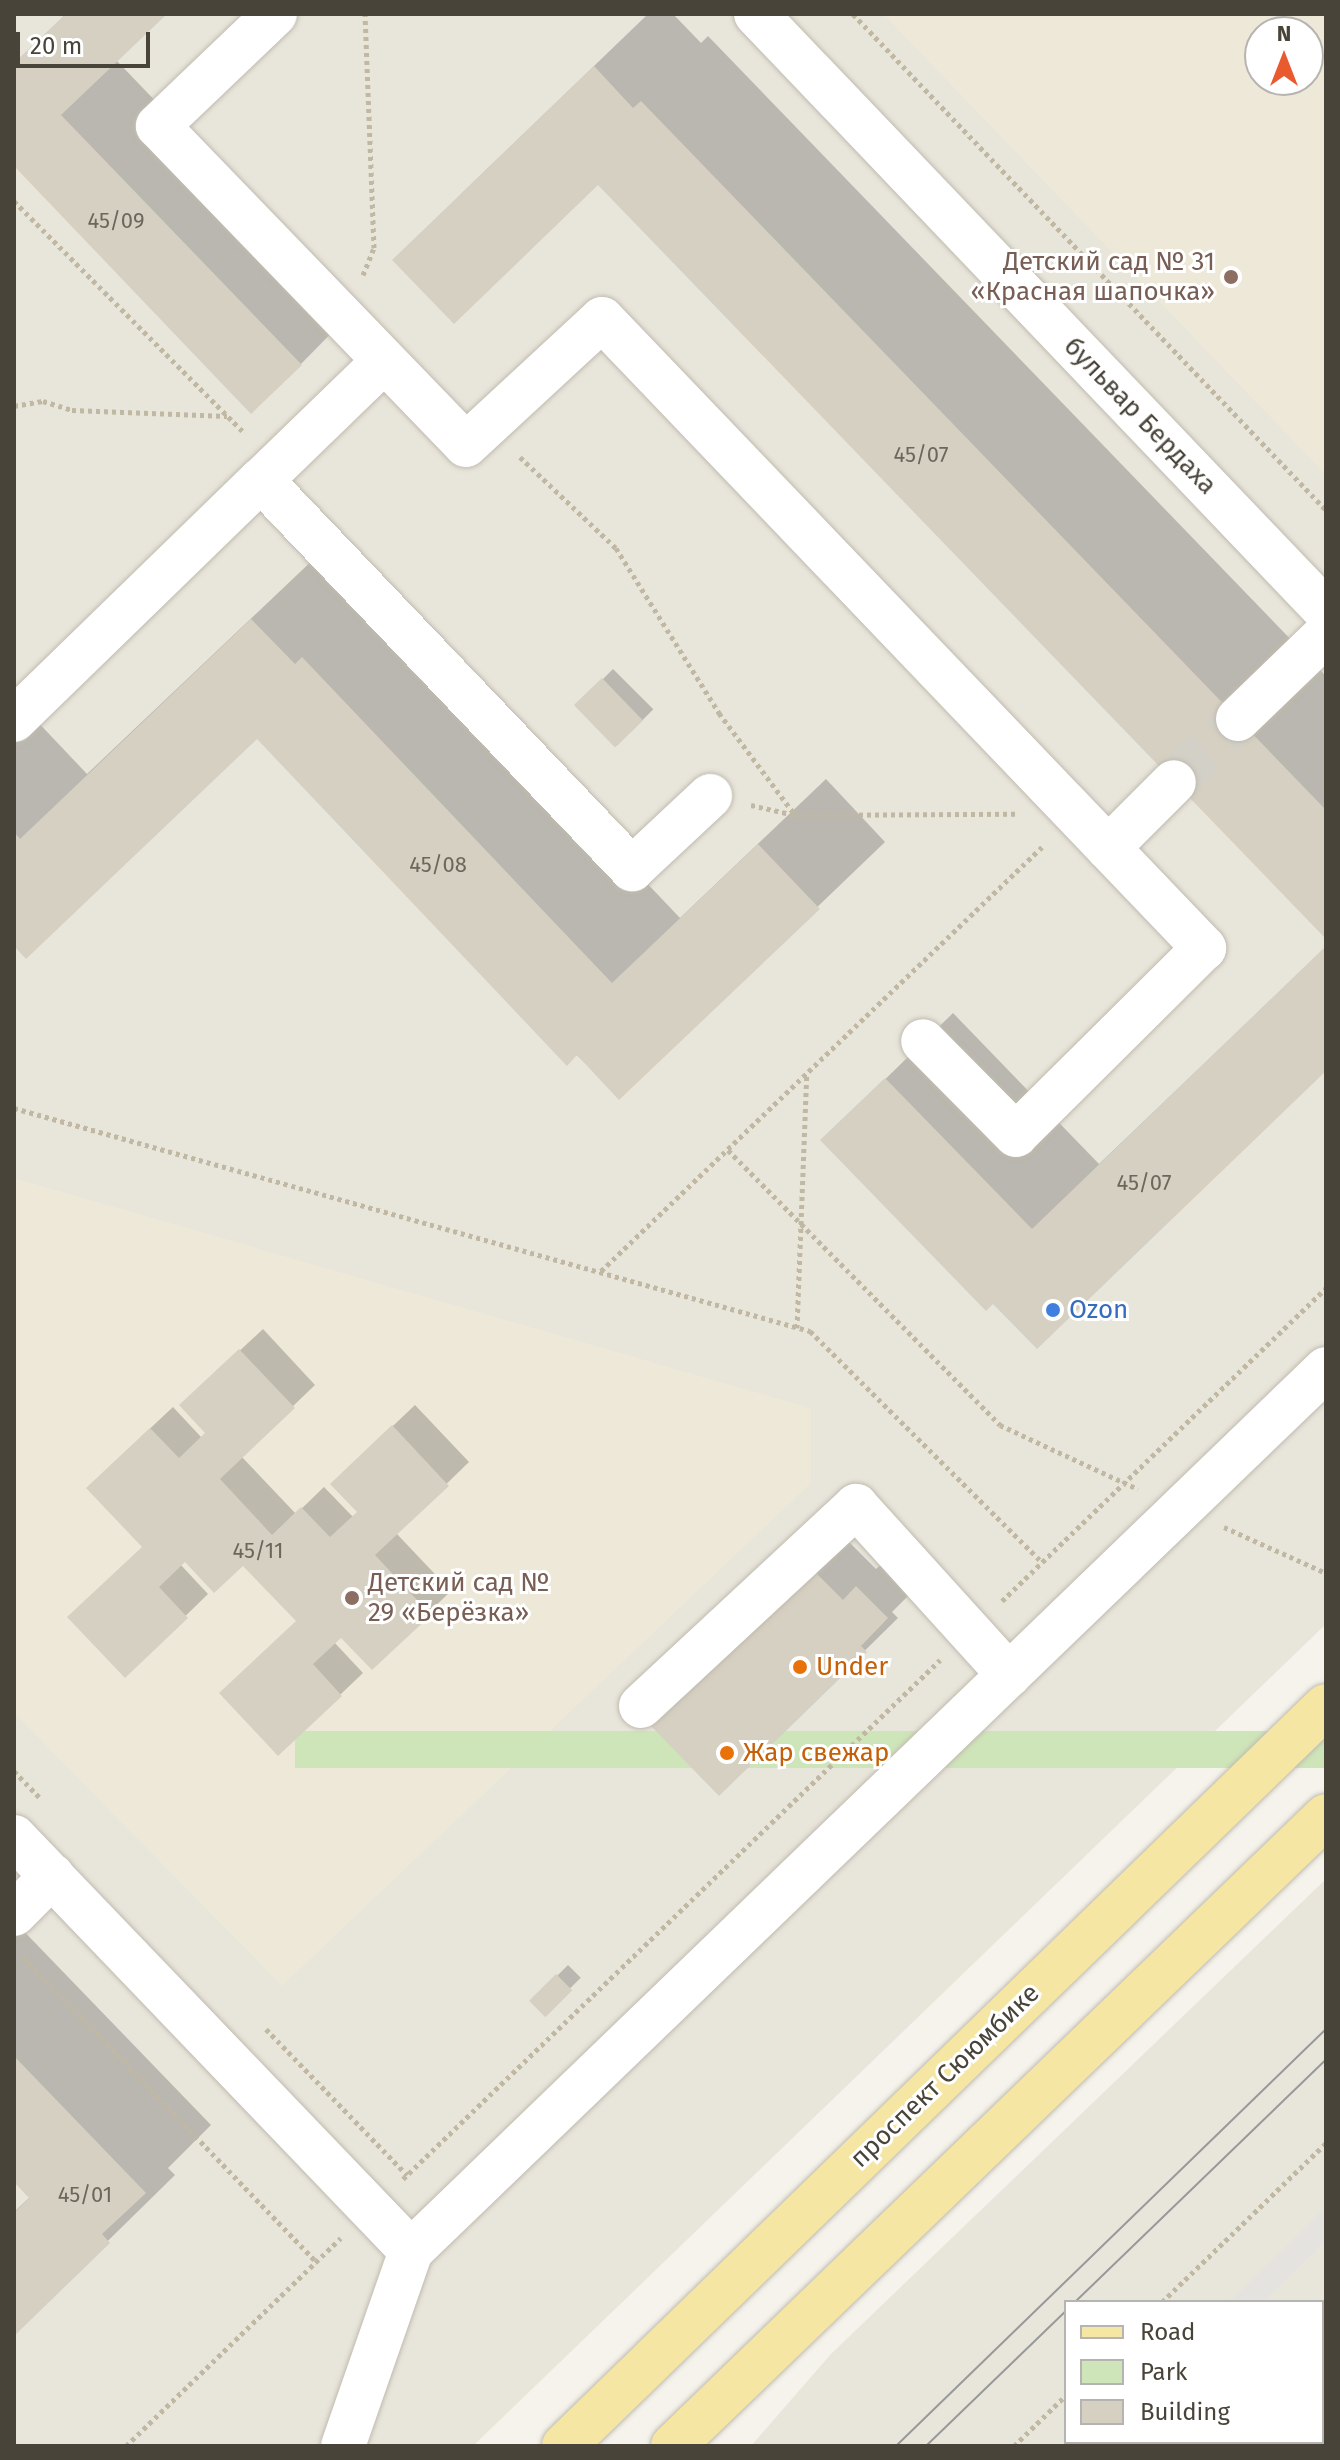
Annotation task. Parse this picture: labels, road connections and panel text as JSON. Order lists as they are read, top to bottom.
{
  "streets": {
    "main road": ["проспект Сююмбике"],
    "street": ["бульвар Бердаха"]
  },
  "places": [
    "Детский сад № 31 «Красная шапочка»",
    "Ozon",
    "Детский сад № 29 «Берёзка»",
    "Under",
    "Жар свежар"
  ],
  "house_numbers": [
    "45/09",
    "45/07",
    "45/08",
    "45/07",
    "45/11",
    "45/01"
  ],
  "legend": ["Road", "Park", "Building"],
  "scale_bar": "20 m",
  "north": "top"
}
